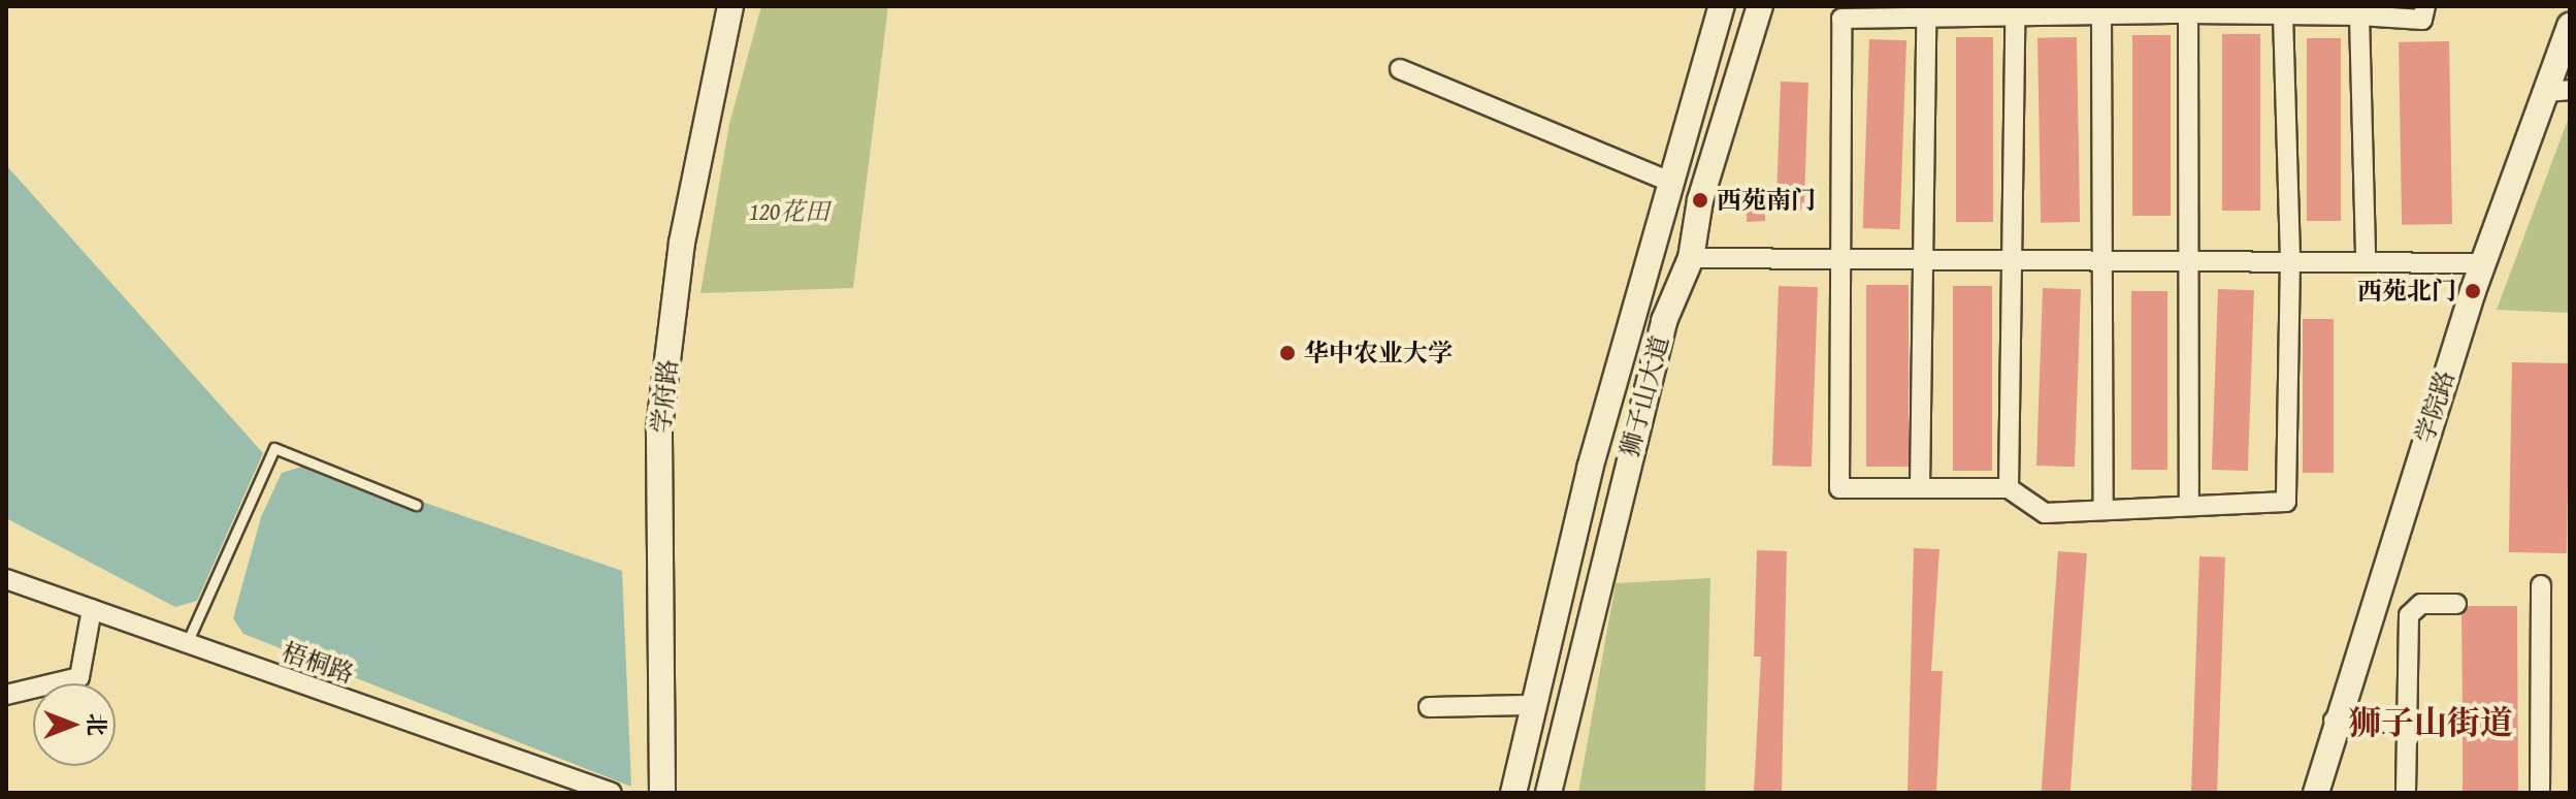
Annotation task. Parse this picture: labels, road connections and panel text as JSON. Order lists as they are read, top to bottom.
{
  "streets": {
    "street": [
      "学府路",
      "狮子山大道",
      "学院路",
      "梧桐路"
    ]
  },
  "districts": ["狮子山街道"],
  "parks": ["120花田"],
  "places": ["西苑南门", "西苑北门", "华中农业大学"],
  "north": "right"
}
